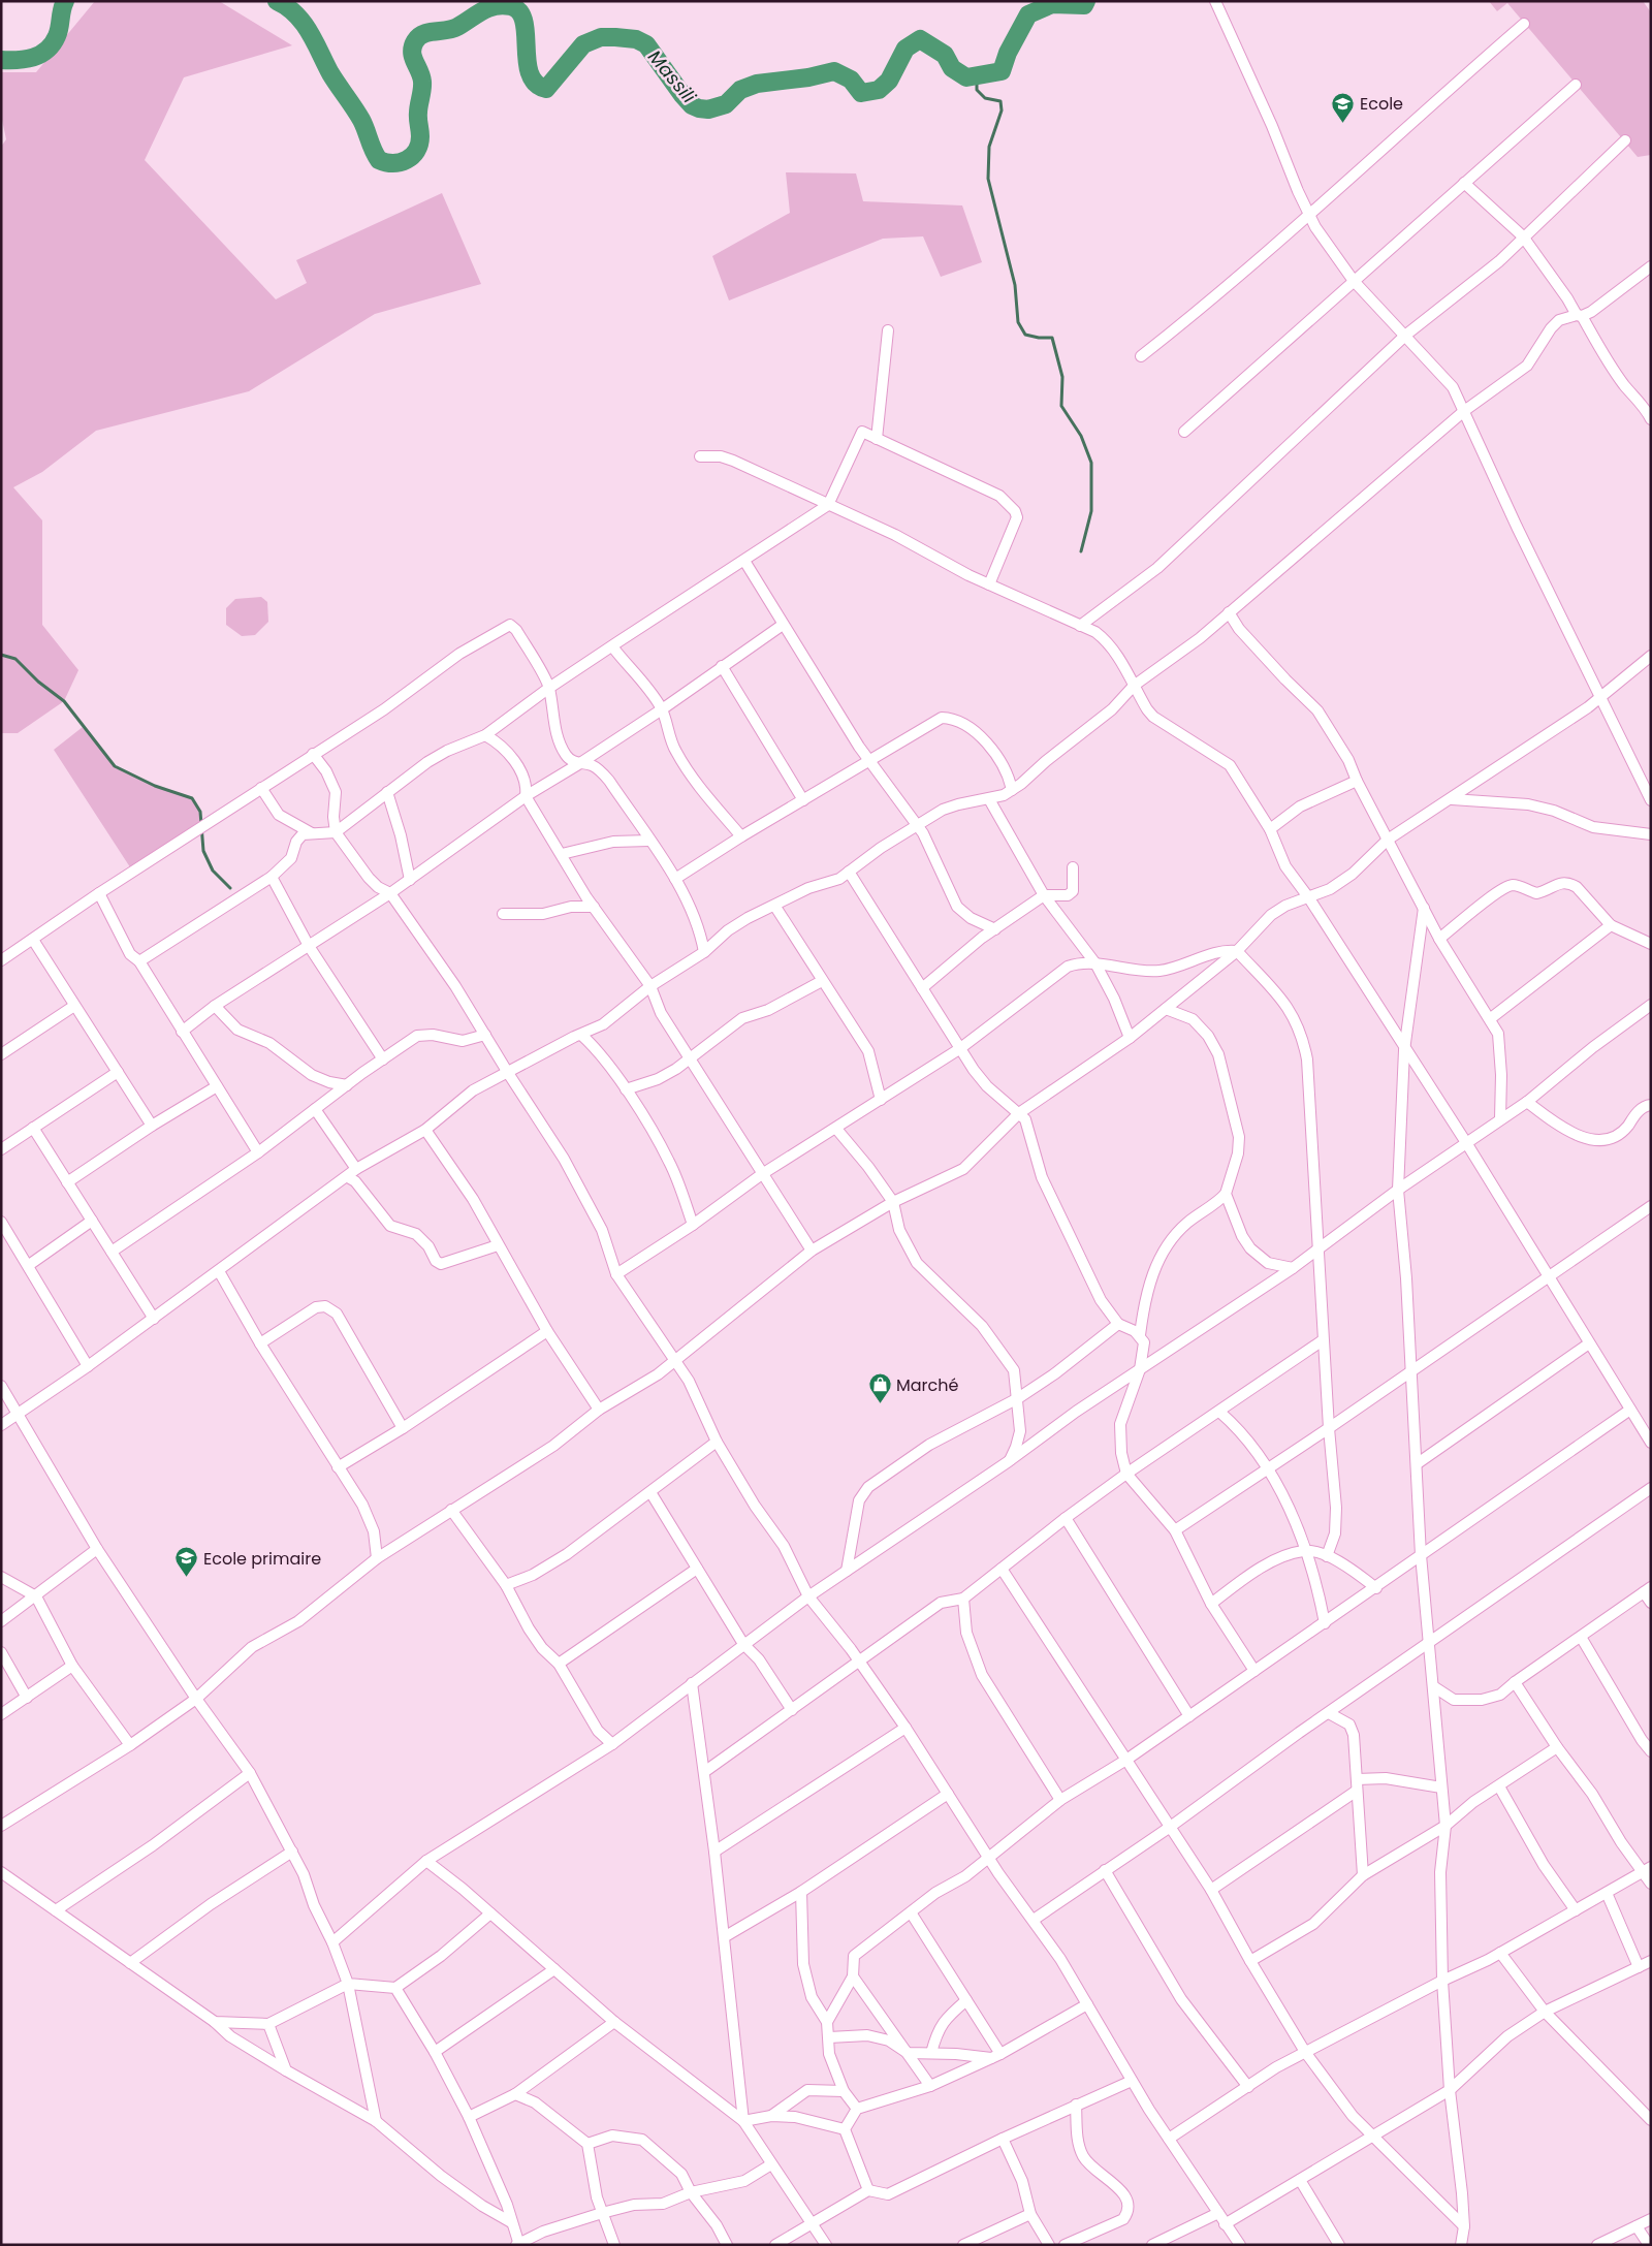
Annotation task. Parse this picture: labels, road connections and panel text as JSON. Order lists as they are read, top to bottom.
{
  "water": ["Massili"],
  "places": {
    "school or university": ["Ecole", "Ecole primaire"],
    "shop": ["Marché"]
  }
}
